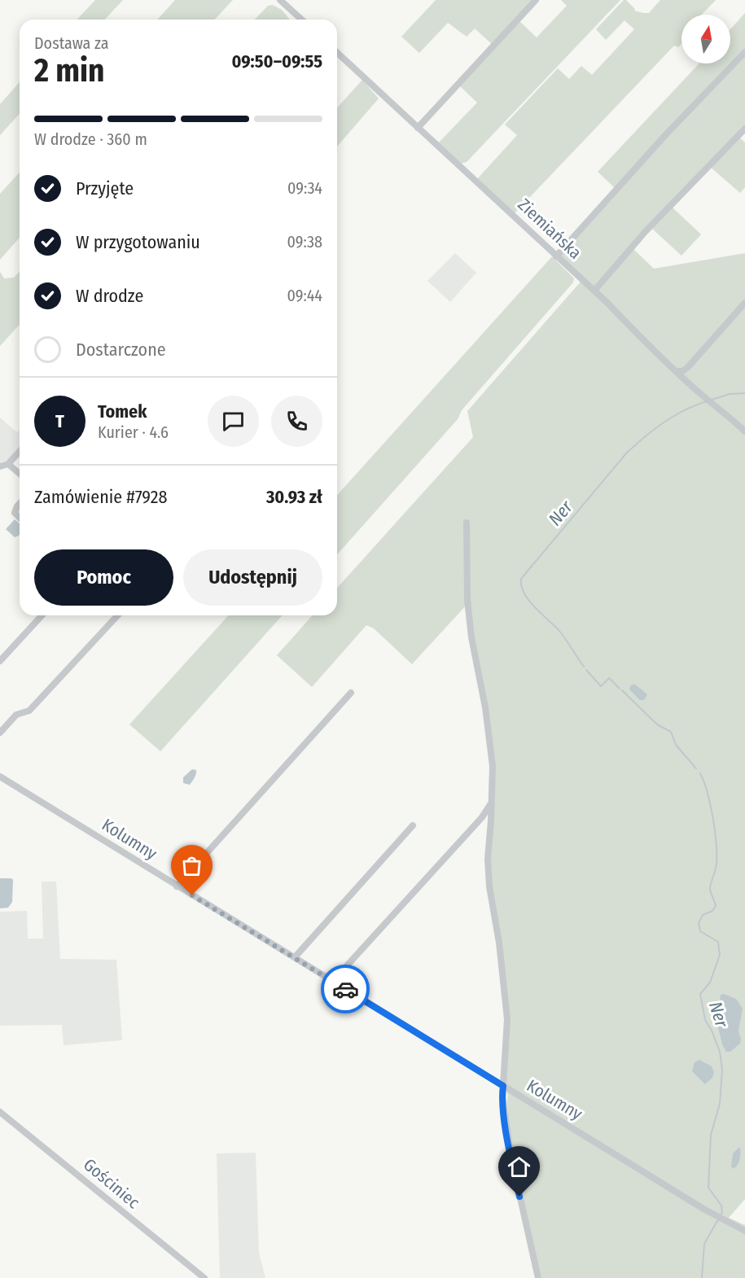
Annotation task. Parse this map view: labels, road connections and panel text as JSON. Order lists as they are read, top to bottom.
{
  "streets": {
    "street": ["Ziemiańska", "Kolumny", "Gościniec"]
  },
  "water": ["Ner"],
  "north": "top",
  "page": {
    "heading": ["2 min", "Dostawa za", "09:50–09:55"],
    "panel": [
      "Tomek",
      "Kurier · 4.6",
      "Zamówienie #7928",
      "30.93 zł"
    ],
    "bar": "W drodze · 360 m",
    "list": [
      ["Przyjęte", "09:34"],
      ["W przygotowaniu", "09:38"],
      ["W drodze", "09:44"],
      "Dostarczone"
    ],
    "round": "T",
    "buttons": ["Pomoc", "Udostępnij"]
  }
}
